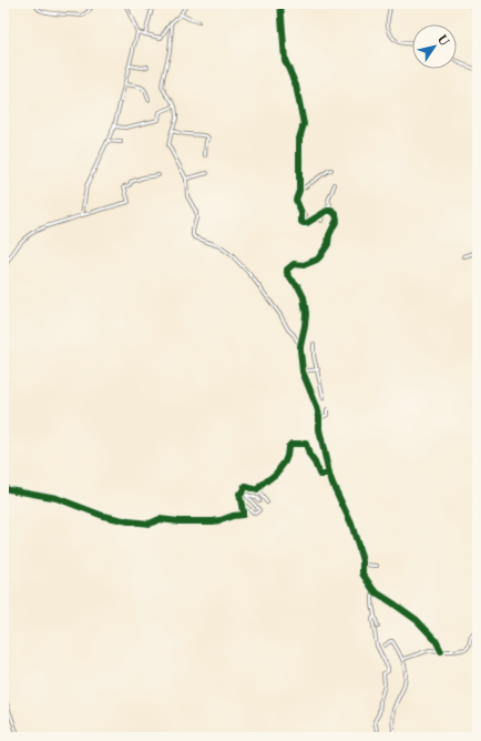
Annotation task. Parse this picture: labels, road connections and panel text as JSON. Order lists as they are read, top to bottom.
{
  "north": "top right"
}
